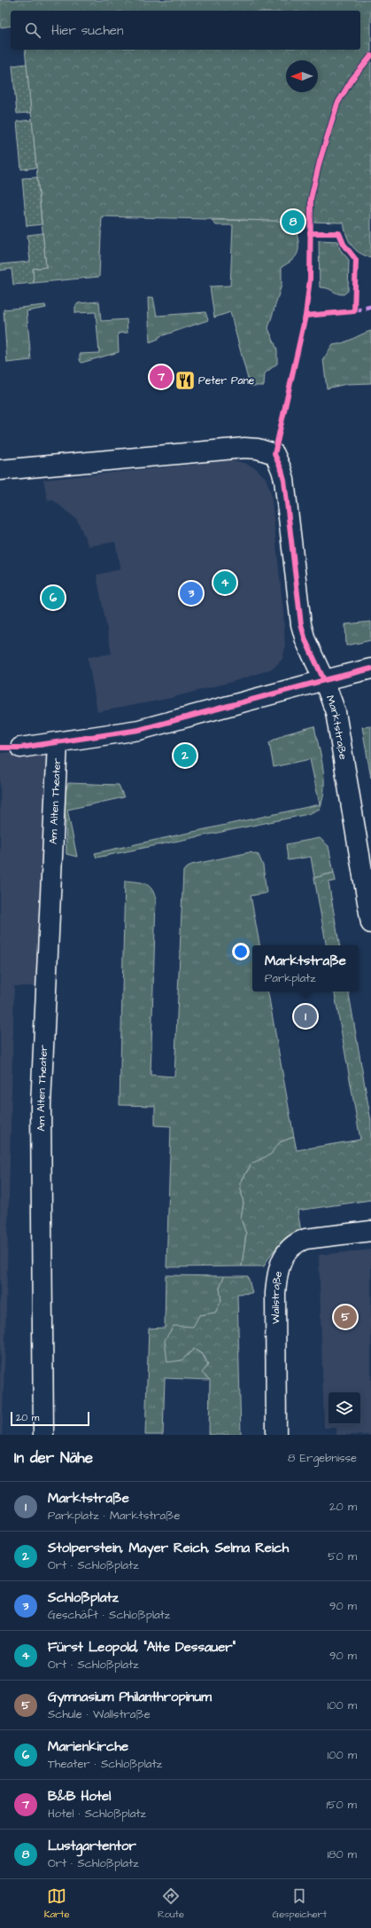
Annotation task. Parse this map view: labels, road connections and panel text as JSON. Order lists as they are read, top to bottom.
{
  "streets": {
    "street": ["Marktstraße", "Am Alten Theater", "Wallstraße"]
  },
  "places": {
    "restaurant": ["Peter Pane"]
  },
  "scale_bar": "20 m",
  "north": "left",
  "page": {
    "search": "Hier suchen",
    "pins": [
      "8",
      "7",
      "4",
      "3",
      "6",
      "2",
      "1",
      "5"
    ],
    "popup": ["Marktstraße", "Parkplatz"],
    "scale": "20 m",
    "heading": ["In der Nähe", "8 Ergebnisse"],
    "list": [
      {
        "mark": "1",
        "name": "Marktstraße",
        "note": "Parkplatz · Marktstraße",
        "value": "20 m"
      },
      {
        "mark": "2",
        "name": "Stolperstein, Mayer Reich, Selma Reich",
        "note": "Ort · Schloßplatz",
        "value": "50 m"
      },
      {
        "mark": "3",
        "name": "Schloßplatz",
        "note": "Geschäft · Schloßplatz",
        "value": "90 m"
      },
      {
        "mark": "4",
        "name": "Fürst Leopold, \"Alte Dessauer\"",
        "note": "Ort · Schloßplatz",
        "value": "90 m"
      },
      {
        "mark": "5",
        "name": "Gymnasium Philanthropinum",
        "note": "Schule · Wallstraße",
        "value": "100 m"
      },
      {
        "mark": "6",
        "name": "Marienkirche",
        "note": "Theater · Schloßplatz",
        "value": "100 m"
      },
      {
        "mark": "7",
        "name": "B&B Hotel",
        "note": "Hotel · Schloßplatz",
        "value": "150 m"
      },
      {
        "mark": "8",
        "name": "Lustgartentor",
        "note": "Ort · Schloßplatz",
        "value": "180 m"
      }
    ],
    "nav": ["Karte", "Route", "Gespeichert"]
  }
}
